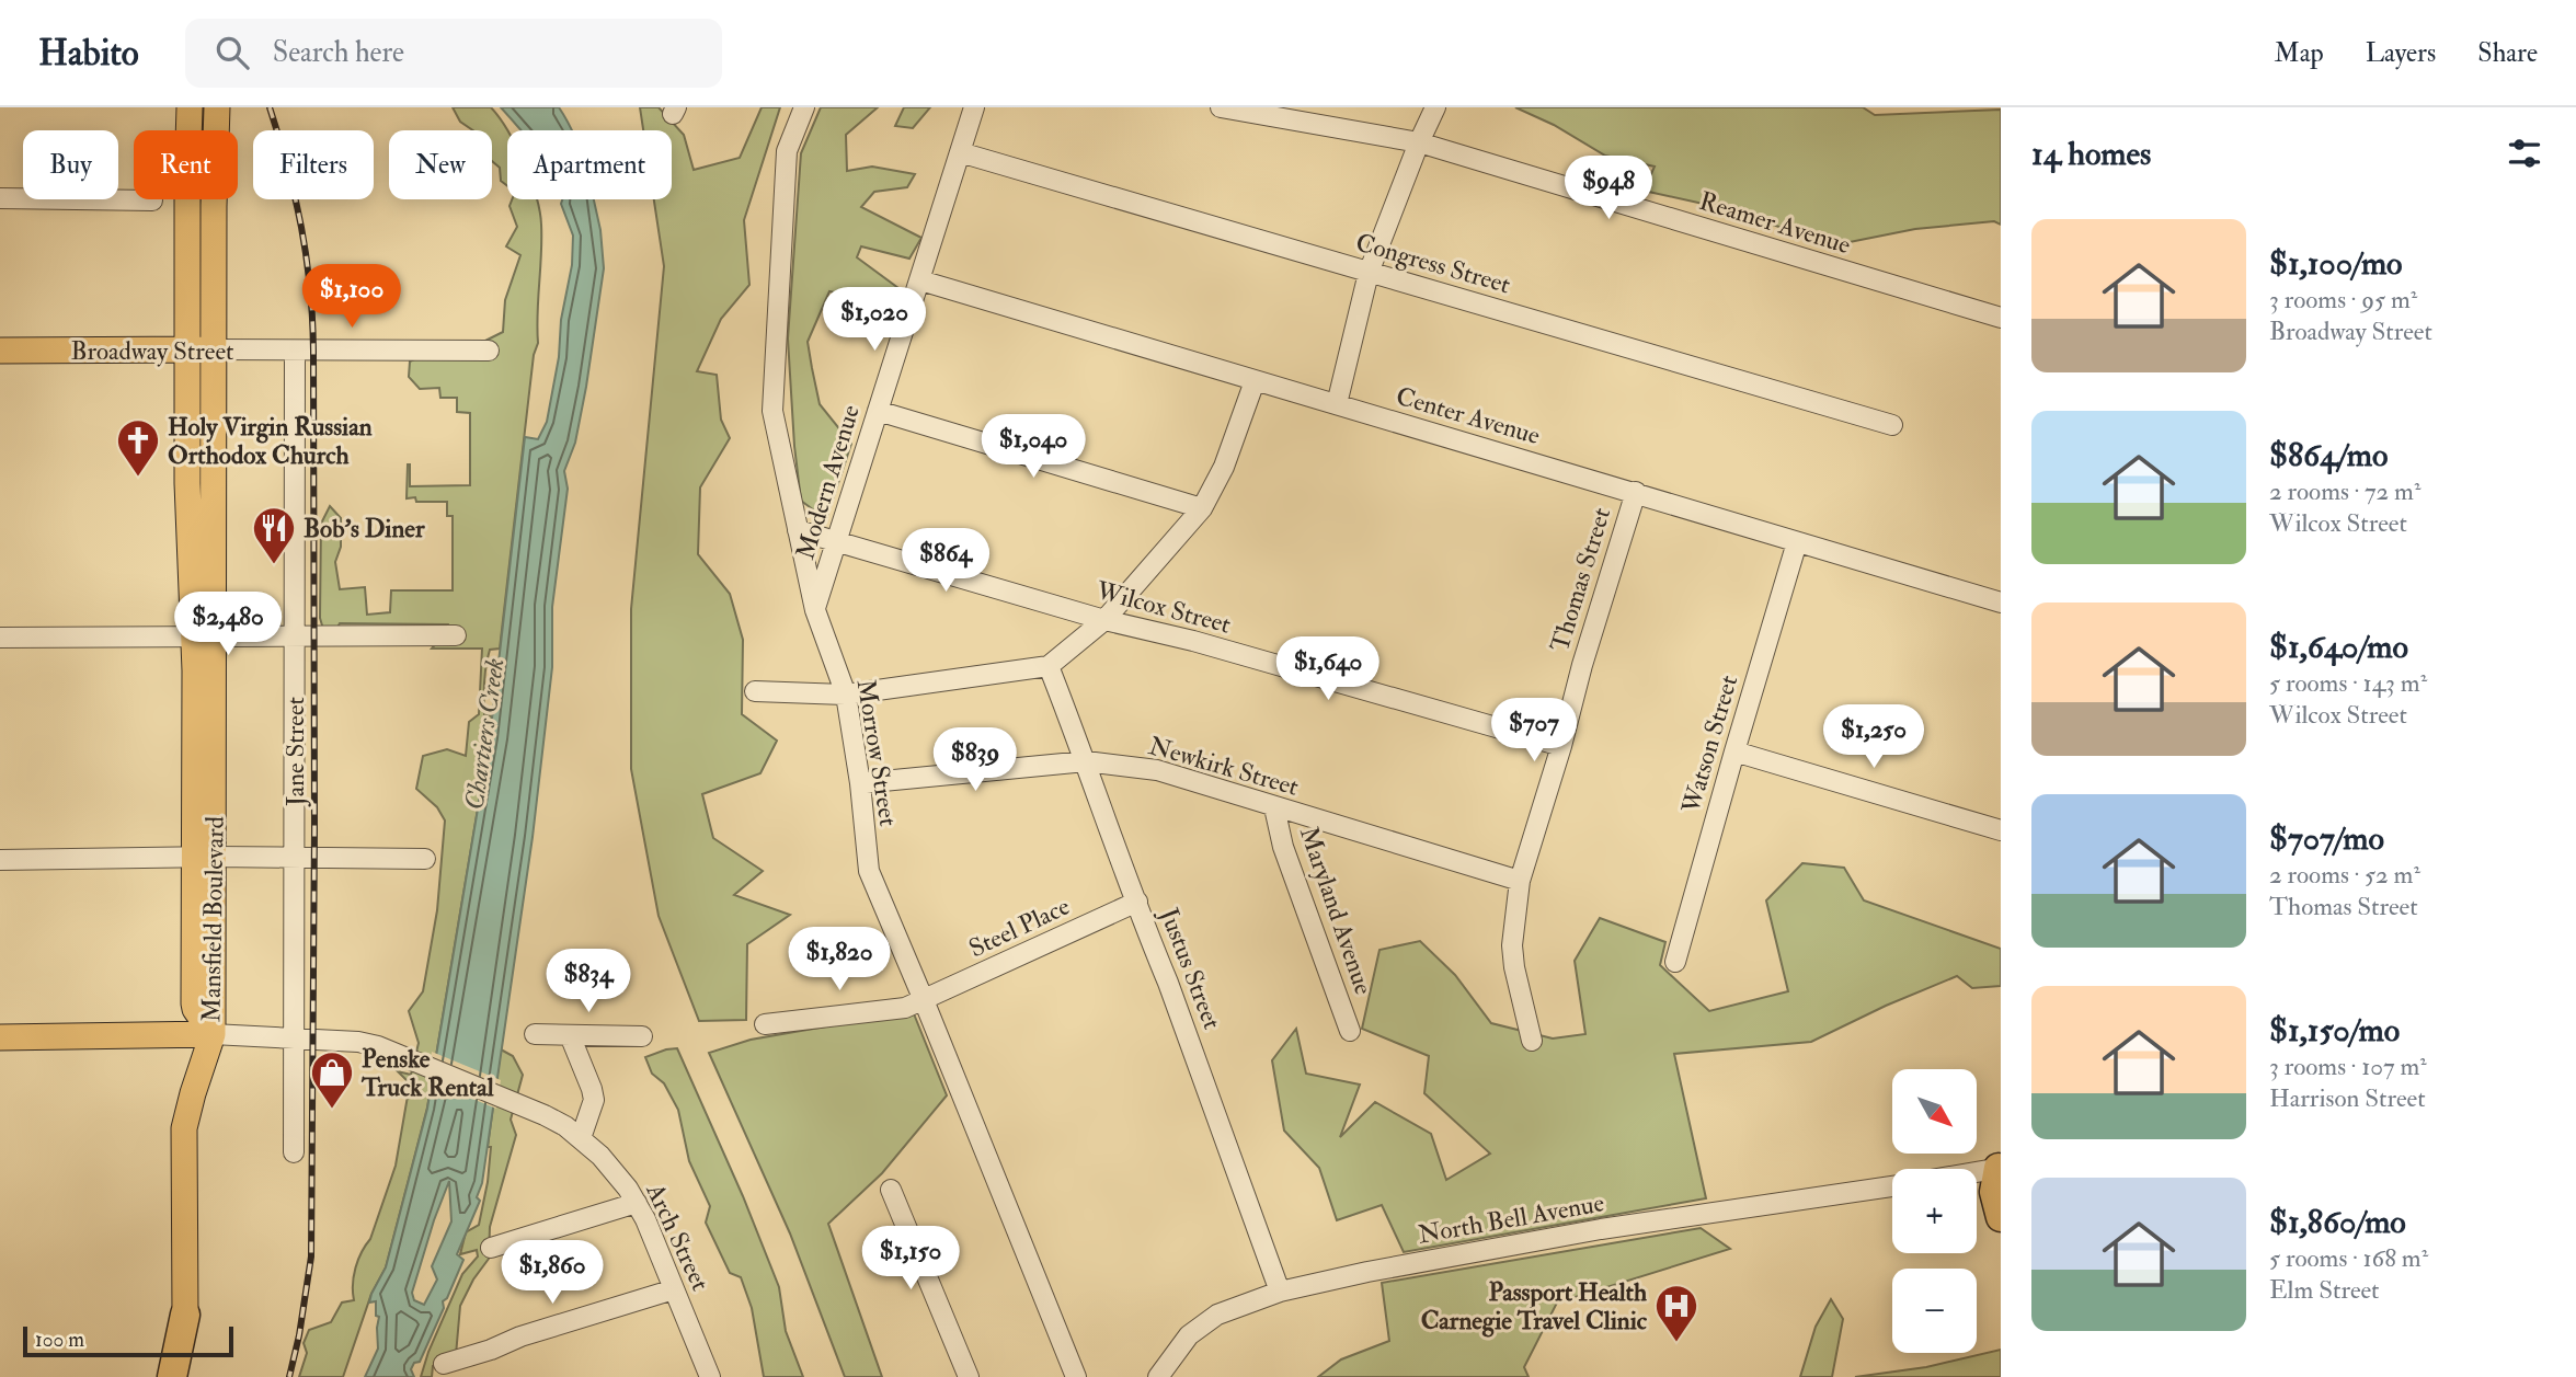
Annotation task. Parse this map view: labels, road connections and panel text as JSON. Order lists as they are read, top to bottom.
{
  "streets": {
    "main road": ["Broadway Street", "Mansfield Boulevard"],
    "street": [
      "Reamer Avenue",
      "Congress Street",
      "Center Avenue",
      "Modern Avenue",
      "Thomas Street",
      "Wilcox Street",
      "Watson Street",
      "Jane Street",
      "Morrow Street",
      "Newkirk Street",
      "Maryland Avenue",
      "Steel Place",
      "Justus Street",
      "North Bell Avenue",
      "Arch Street"
    ]
  },
  "crossings": [
    ["Congress Street", "Modern Avenue"],
    ["Broadway Street", "Jane Street"],
    ["Broadway Street", "Mansfield Boulevard"],
    ["Center Avenue", "Modern Avenue"],
    ["Center Avenue", "Thomas Street"],
    ["Center Avenue", "Watson Street"],
    ["Modern Avenue", "Wilcox Street"],
    ["Modern Avenue", "Morrow Street"],
    ["Thomas Street", "Wilcox Street"],
    ["Thomas Street", "Newkirk Street"],
    ["Wilcox Street", "Morrow Street"],
    ["Jane Street", "Arch Street"],
    ["Morrow Street", "Newkirk Street"],
    ["Morrow Street", "Steel Place"],
    ["Newkirk Street", "Maryland Avenue"],
    ["Newkirk Street", "Justus Street"],
    ["Mansfield Boulevard", "Arch Street"],
    ["Steel Place", "Justus Street"],
    ["Justus Street", "North Bell Avenue"]
  ],
  "water": ["Chartiers Creek"],
  "places": {
    "church": ["Holy Virgin Russian Orthodox Church"],
    "restaurant": ["Bob's Diner"],
    "shop": ["Penske Truck Rental"],
    "hospital": ["Passport Health Carnegie Travel Clinic"]
  },
  "scale_bar": "100 m",
  "north": "bottom right",
  "page": {
    "header": "Habito",
    "search": "Search here",
    "nav": ["Map", "Layers", "Share"],
    "heading": "14 homes",
    "chip": [
      "Buy",
      "Rent",
      "Filters",
      "New",
      "Apartment"
    ],
    "price": [
      "$948",
      "$1,100",
      "$1,020",
      "$1,040",
      "$864",
      "$2,480",
      "$1,640",
      "$707",
      "$1,250",
      "$839",
      "$1,820",
      "$834",
      "$1,150",
      "$1,860"
    ],
    "list": [
      {
        "name": "$1,100/mo",
        "note": "3 rooms · 95 m² · Broadway Street"
      },
      {
        "name": "$864/mo",
        "note": "2 rooms · 72 m² · Wilcox Street"
      },
      {
        "name": "$1,640/mo",
        "note": "5 rooms · 143 m² · Wilcox Street"
      },
      {
        "name": "$707/mo",
        "note": "2 rooms · 52 m² · Thomas Street"
      },
      {
        "name": "$1,150/mo",
        "note": "3 rooms · 107 m² · Harrison Street"
      },
      {
        "name": "$1,860/mo",
        "note": "5 rooms · 168 m² · Elm Street"
      }
    ],
    "map_buttons": ["+", "−"],
    "scale": "100 m"
  }
}
